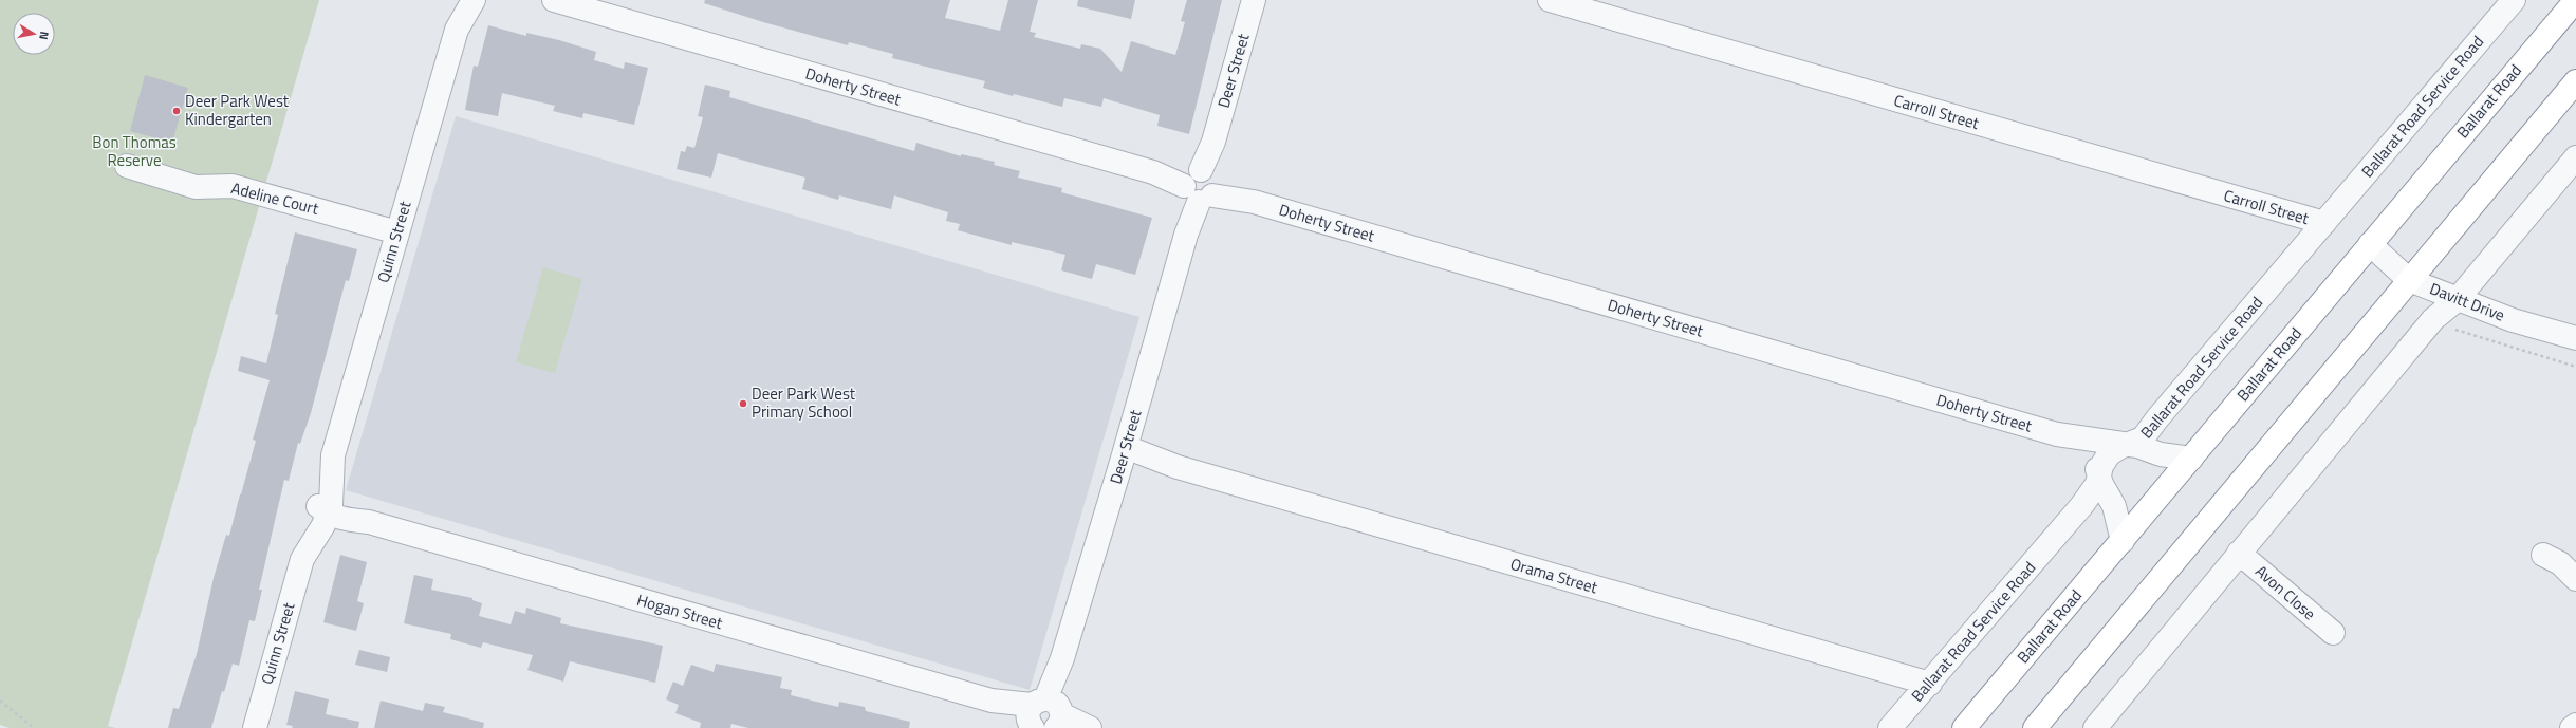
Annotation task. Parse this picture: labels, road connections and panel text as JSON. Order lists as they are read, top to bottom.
{
  "streets": {
    "highway": ["Ballarat Road"],
    "street": [
      "Deer Street",
      "Doherty Street",
      "Ballarat Road Service Road",
      "Carroll Street",
      "Adeline Court",
      "Quinn Street",
      "Davitt Drive",
      "Orama Street",
      "Avon Close",
      "Hogan Street"
    ]
  },
  "crossings": [
    ["Deer Street", "Doherty Street"],
    ["Deer Street", "Orama Street"],
    ["Deer Street", "Hogan Street"],
    ["Doherty Street", "Ballarat Road"],
    ["Doherty Street", "Ballarat Road Service Road"],
    ["Ballarat Road", "Davitt Drive"],
    ["Ballarat Road Service Road", "Carroll Street"],
    ["Ballarat Road Service Road", "Orama Street"],
    ["Adeline Court", "Quinn Street"],
    ["Quinn Street", "Hogan Street"]
  ],
  "parks": ["Bon Thomas Reserve"],
  "places": ["Deer Park West Kindergarten", "Deer Park West Primary School"],
  "north": "right"
}
